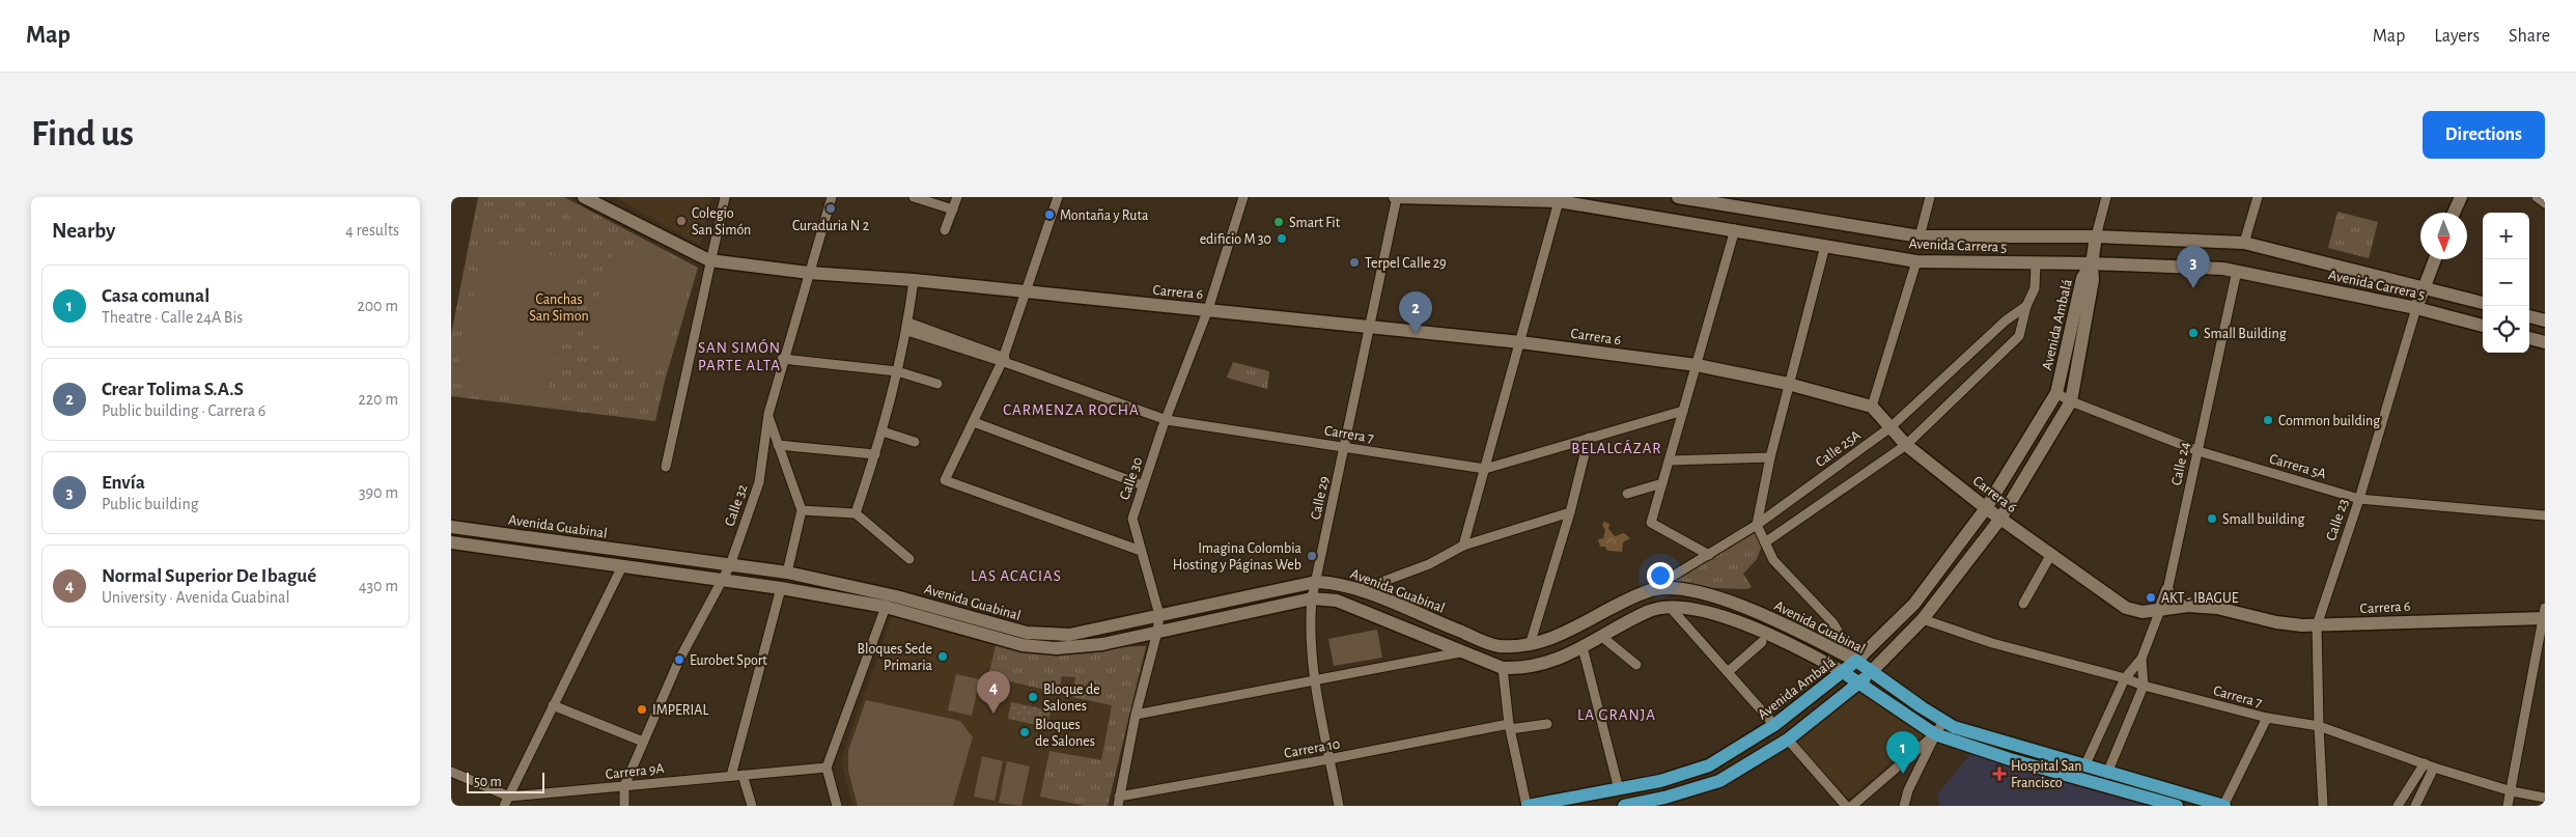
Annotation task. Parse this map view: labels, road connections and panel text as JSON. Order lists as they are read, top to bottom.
{
  "streets": {
    "main road": [
      "Avenida Carrera 5",
      "Carrera 6",
      "Avenida Ambalá",
      "Calle 24",
      "Calle 23",
      "Avenida Guabinal"
    ],
    "street": [
      "Carrera 7",
      "Calle 25A",
      "Carrera 5A",
      "Calle 30",
      "Calle 29",
      "Calle 32",
      "Carrera 10",
      "Carrera 9A"
    ]
  },
  "crossings": [
    ["Avenida Carrera 5", "Avenida Ambalá"],
    ["Avenida Carrera 5", "Calle 24"],
    ["Avenida Carrera 5", "Calle 29"],
    ["Avenida Carrera 5", "Calle 23"],
    ["Carrera 6", "Avenida Ambalá"],
    ["Carrera 6", "Calle 25A"],
    ["Carrera 6", "Calle 24"],
    ["Carrera 6", "Calle 30"],
    ["Carrera 6", "Calle 29"],
    ["Carrera 6", "Calle 32"],
    ["Carrera 6", "Calle 23"],
    ["Avenida Ambalá", "Carrera 7"],
    ["Avenida Ambalá", "Carrera 5A"],
    ["Avenida Ambalá", "Avenida Guabinal"],
    ["Carrera 7", "Calle 24"],
    ["Carrera 7", "Calle 30"],
    ["Carrera 7", "Calle 29"],
    ["Carrera 7", "Calle 23"],
    ["Calle 25A", "Avenida Guabinal"],
    ["Calle 24", "Carrera 5A"],
    ["Calle 24", "Avenida Guabinal"],
    ["Carrera 5A", "Calle 23"],
    ["Calle 30", "Avenida Guabinal"],
    ["Calle 30", "Carrera 10"],
    ["Calle 29", "Avenida Guabinal"],
    ["Calle 29", "Carrera 10"],
    ["Calle 32", "Avenida Guabinal"],
    ["Calle 32", "Carrera 9A"]
  ],
  "districts": [
    "SAN SIMÓN PARTE ALTA",
    "CARMENZA ROCHA",
    "BELALCÁZAR",
    "LAS ACACIAS",
    "LA GRANJA"
  ],
  "parks": ["Canchas San Simon"],
  "places": {
    "other": [
      "Curaduria N 2",
      "Montaña y Ruta",
      "Colegio San Simón",
      "Smart Fit",
      "edificio M 30",
      "Terpel Calle 29",
      "Small Building",
      "Common building",
      "Small building",
      "Imagina Colombia Hosting y Páginas Web",
      "AKT - IBAGUE",
      "Bloques Sede Primaria",
      "Eurobet Sport",
      "Bloque de Salones",
      "IMPERIAL",
      "Bloques de Salones"
    ],
    "health": ["Hospital San Francisco"]
  },
  "scale_bar": "50 m",
  "north": "bottom",
  "page": {
    "header": "Map",
    "nav": ["Map", "Layers", "Share"],
    "buttons": "Directions",
    "title": "Find us",
    "heading": ["Nearby", "4 results"],
    "map_buttons": ["+", "−"],
    "pins": [
      "3",
      "2",
      "4",
      "1"
    ],
    "list": [
      {
        "mark": "1",
        "name": "Casa comunal",
        "note": "Theatre · Calle 24A Bis",
        "value": "200 m"
      },
      {
        "mark": "2",
        "name": "Crear Tolima S.A.S",
        "note": "Public building · Carrera 6",
        "value": "220 m"
      },
      {
        "mark": "3",
        "name": "Envía",
        "note": "Public building",
        "value": "390 m"
      },
      {
        "mark": "4",
        "name": "Normal Superior De Ibagué",
        "note": "University · Avenida Guabinal",
        "value": "430 m"
      }
    ],
    "scale": "50 m"
  }
}
